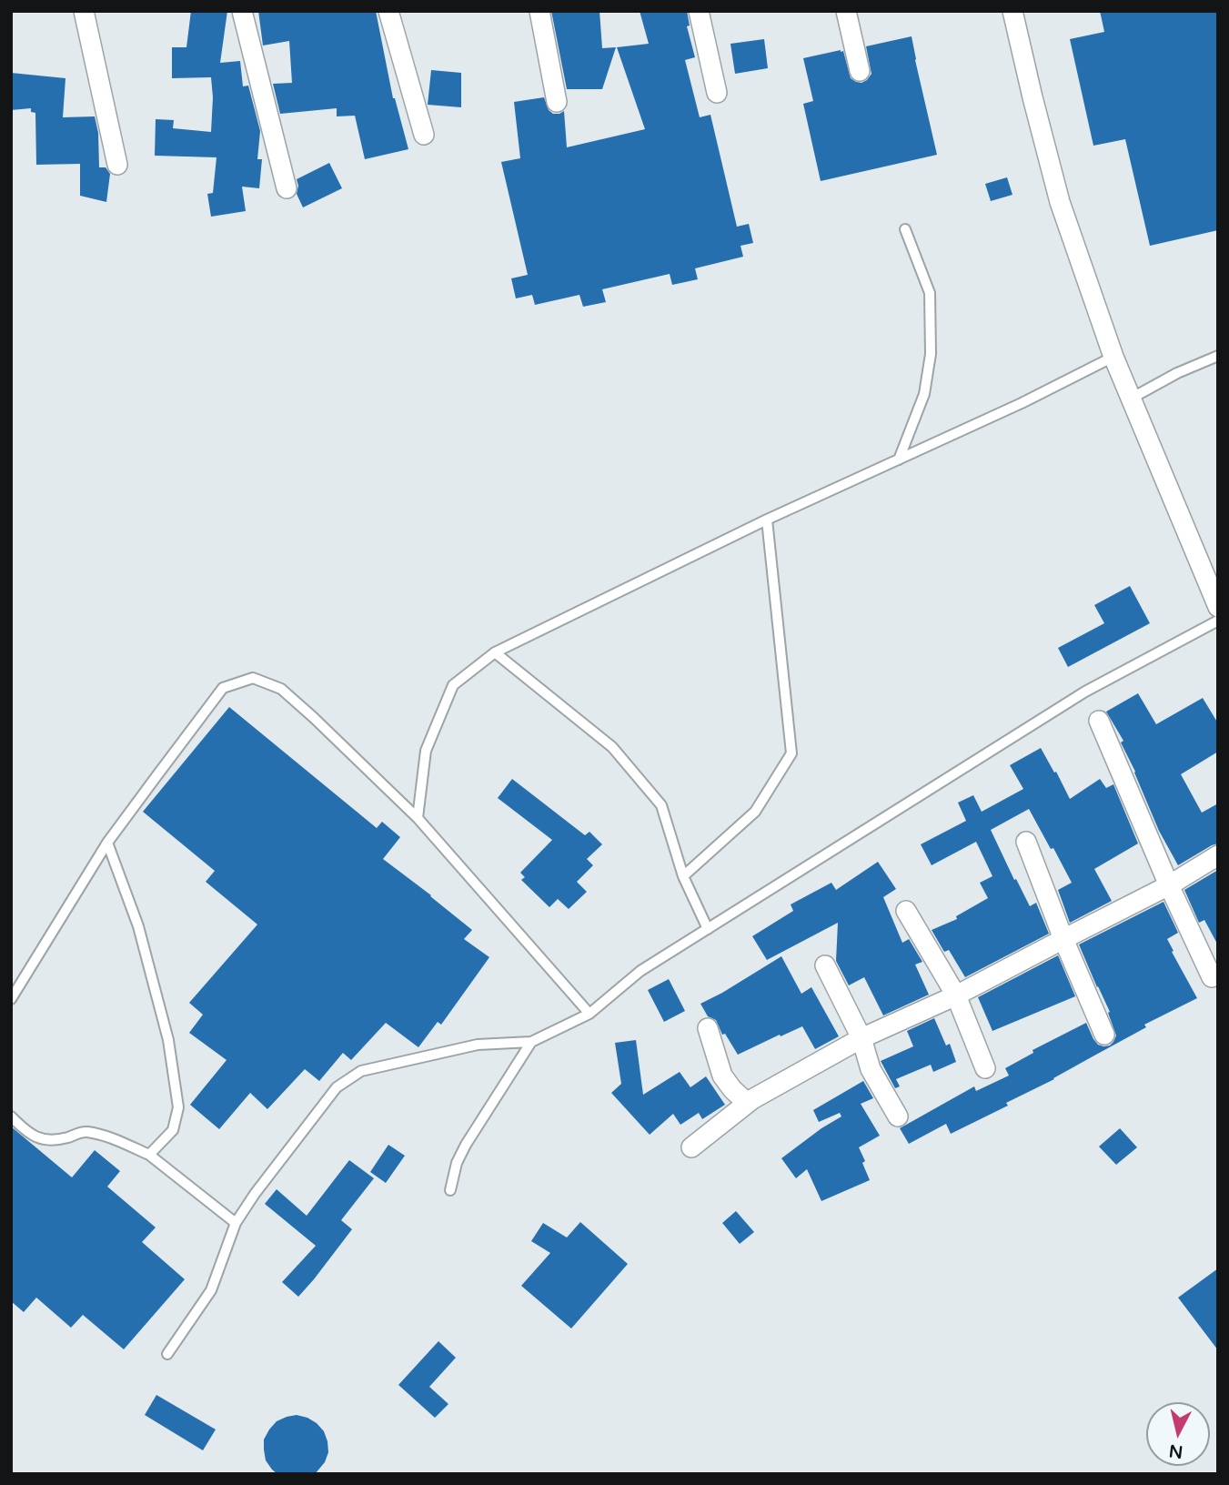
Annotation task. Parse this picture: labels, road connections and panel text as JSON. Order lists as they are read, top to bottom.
{
  "north": "bottom"
}
